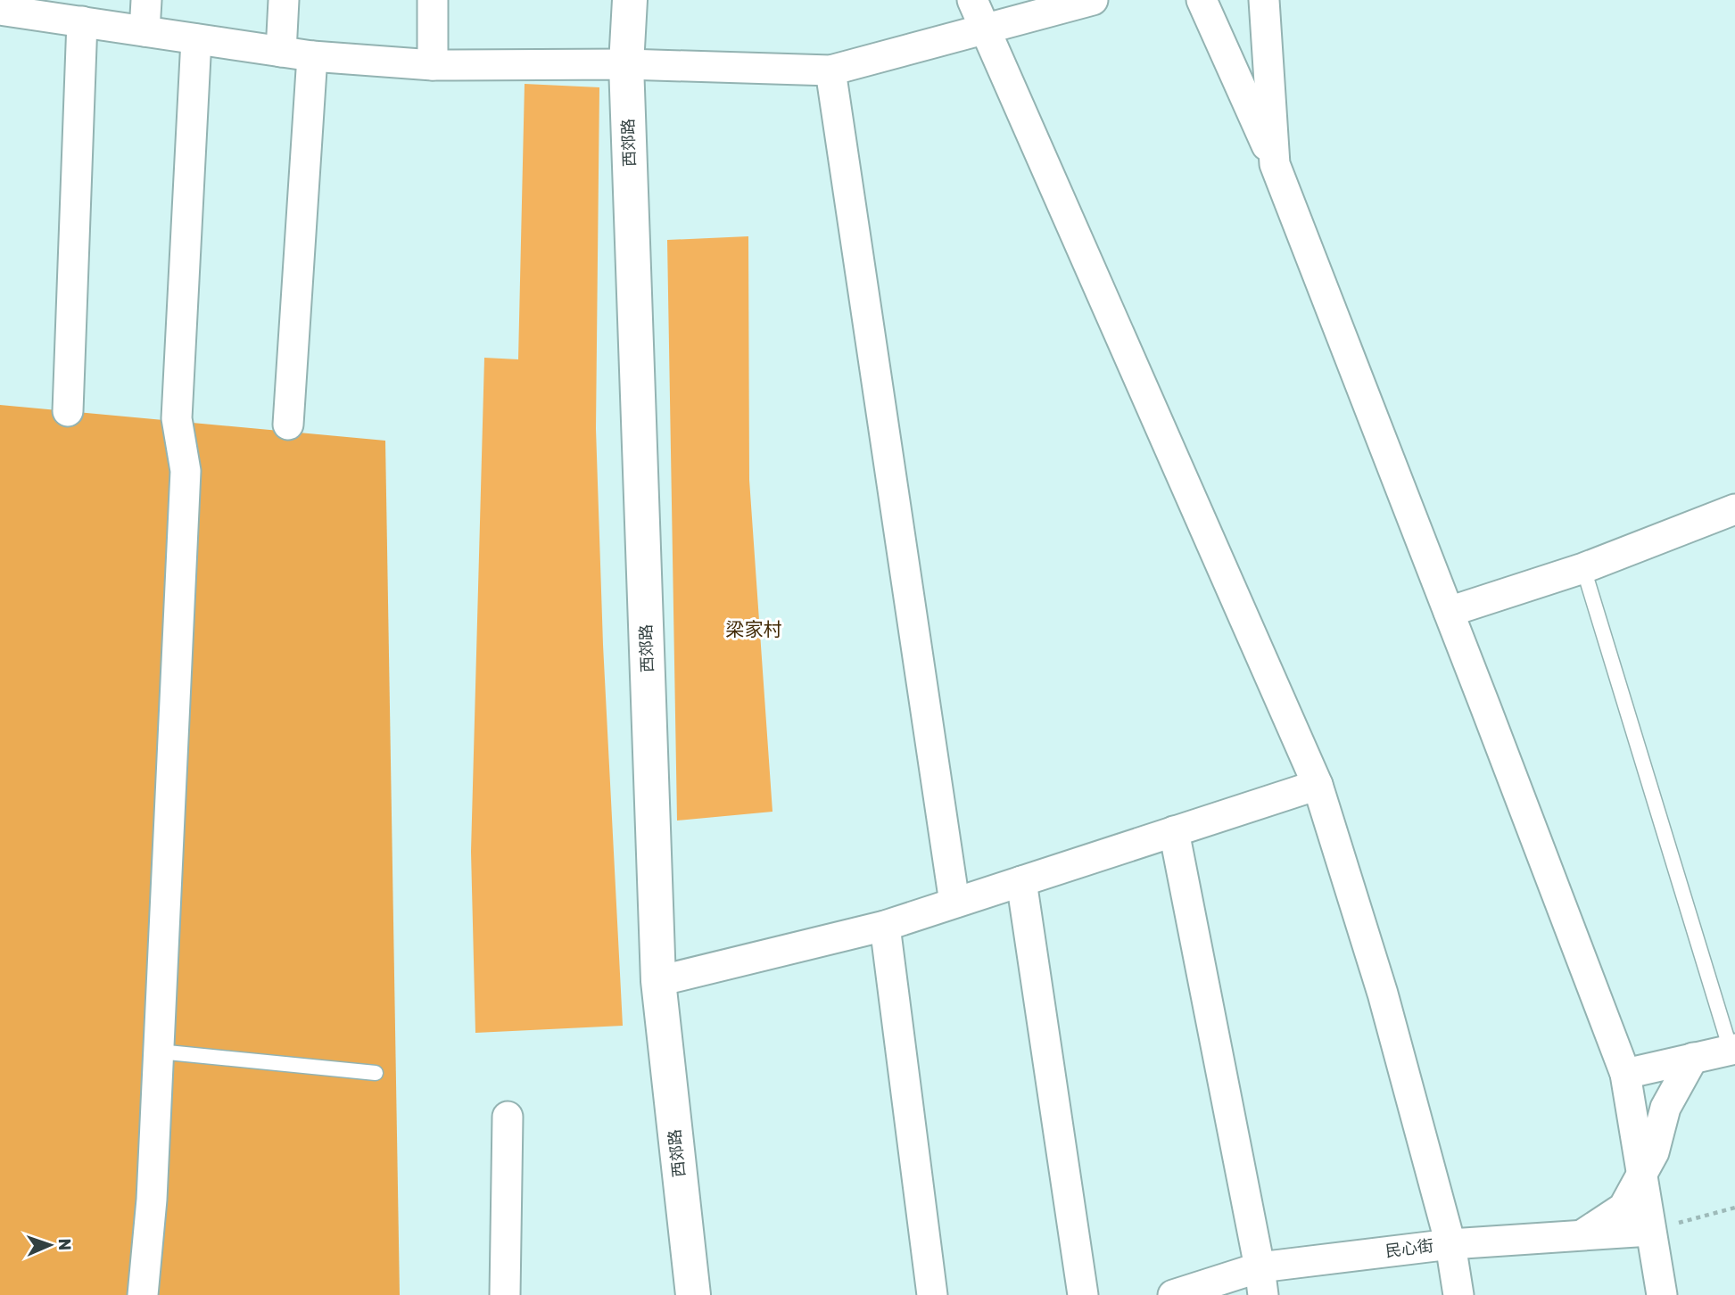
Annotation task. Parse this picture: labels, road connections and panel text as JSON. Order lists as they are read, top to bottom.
{
  "streets": {
    "main road": ["西郊路"],
    "street": ["民心街"]
  },
  "districts": ["梁家村"],
  "north": "right"
}
